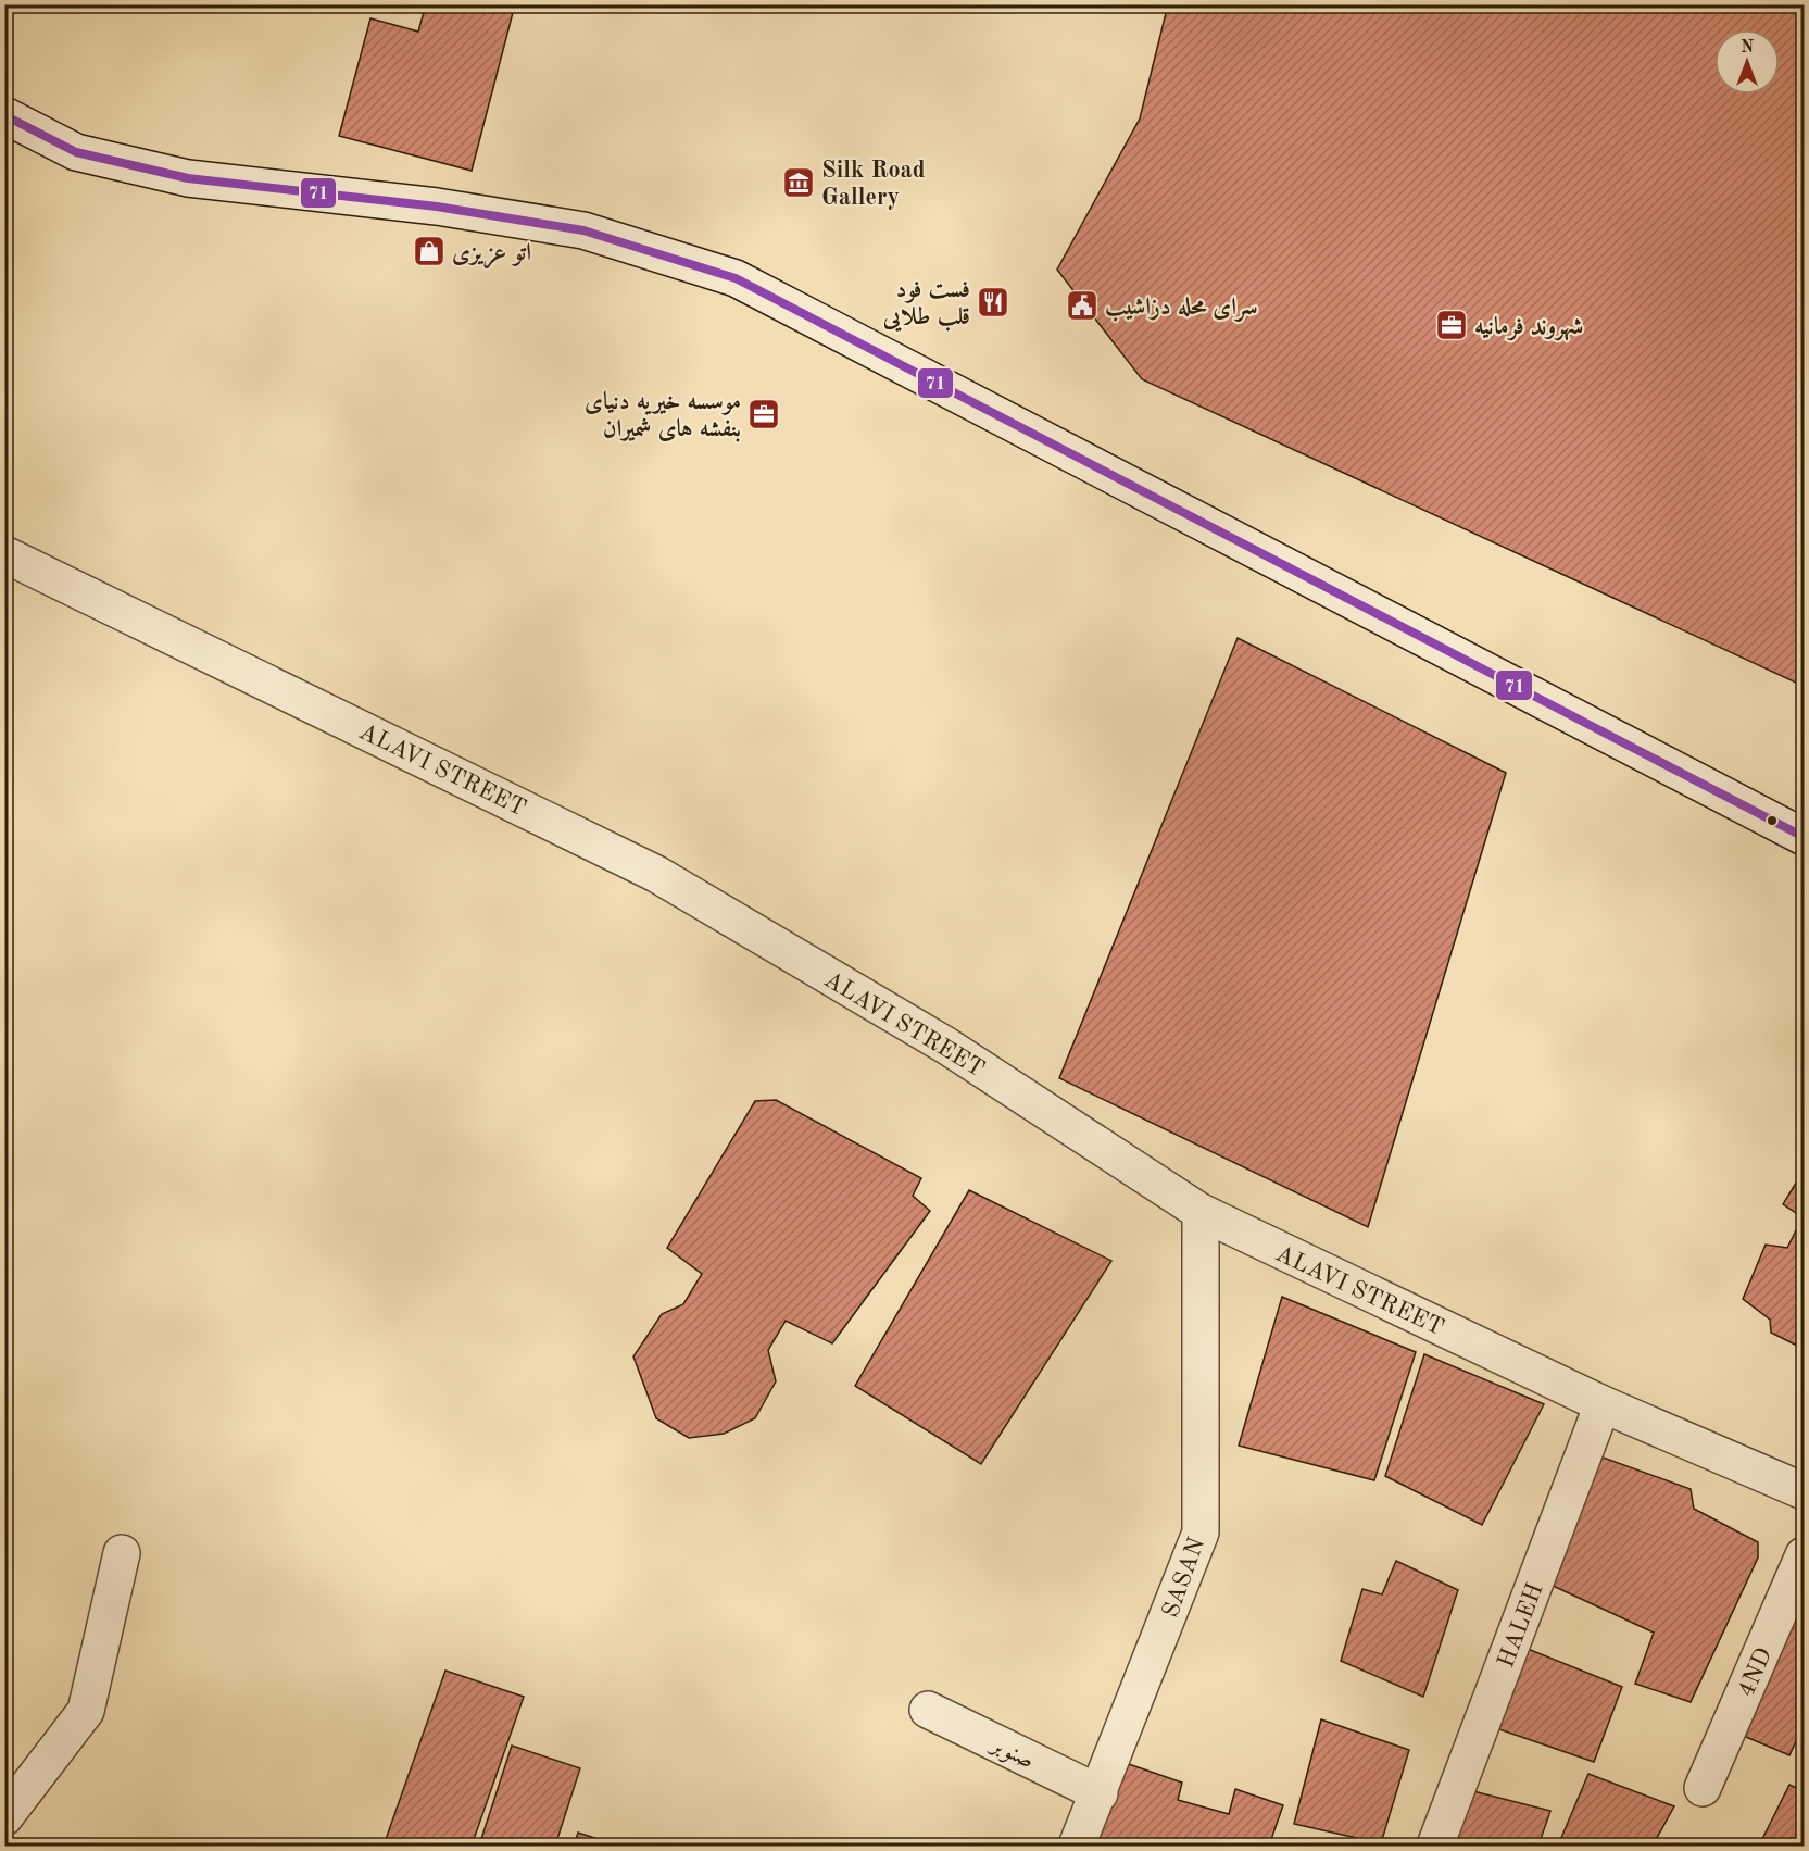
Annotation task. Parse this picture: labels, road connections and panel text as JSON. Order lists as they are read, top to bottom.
{
  "streets": {
    "street": [
      "ALAVI STREET",
      "SASAN",
      "HALEH",
      "4ND",
      "صنوبر"
    ]
  },
  "crossings": [
    ["ALAVI STREET", "SASAN"],
    ["ALAVI STREET", "HALEH"],
    ["SASAN", "صنوبر"]
  ],
  "places": {
    "museum": ["Silk Road Gallery"],
    "shop": ["اتو عزیزی"],
    "restaurant": ["فست فود قلب طلایی"],
    "public building": ["سرای محله دزاشیب"],
    "office": ["شهروند فرمانیه", "موسسه خیریه دنیای بنفشه های شمیران"]
  },
  "lines": ["transit line 71"],
  "north": "top"
}
